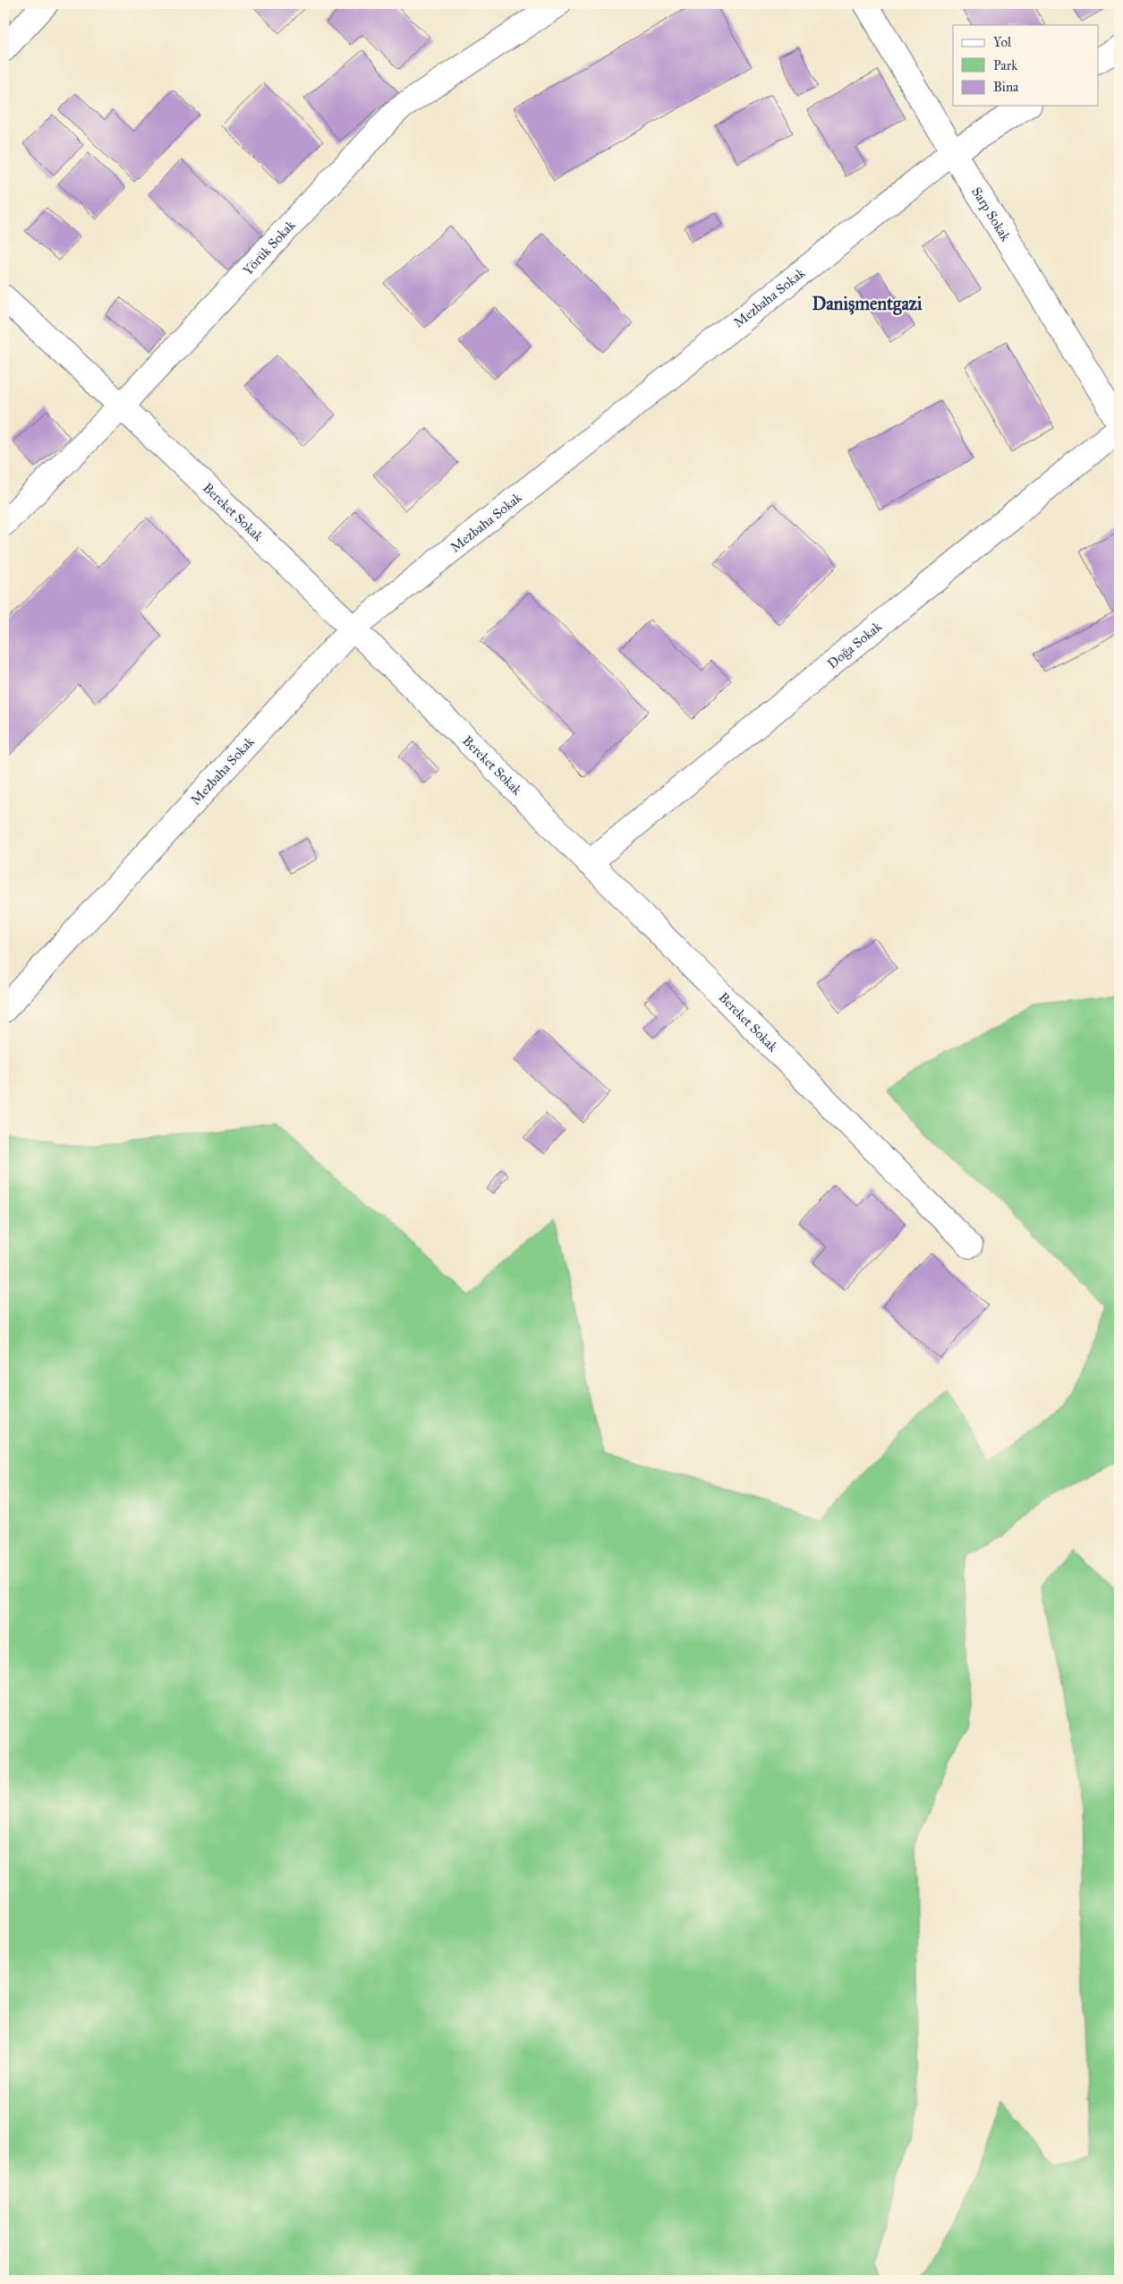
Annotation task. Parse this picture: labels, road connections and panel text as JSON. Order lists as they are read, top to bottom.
{
  "streets": {
    "street": [
      "Sarp Sokak",
      "Yörük Sokak",
      "Mezbaha Sokak",
      "Bereket Sokak",
      "Doğa Sokak"
    ]
  },
  "crossings": [
    ["Sarp Sokak", "Mezbaha Sokak"],
    ["Yörük Sokak", "Bereket Sokak"],
    ["Mezbaha Sokak", "Bereket Sokak"],
    ["Bereket Sokak", "Doğa Sokak"]
  ],
  "districts": ["Danişmentgazi"],
  "legend": ["Yol", "Park", "Bina"]
}
